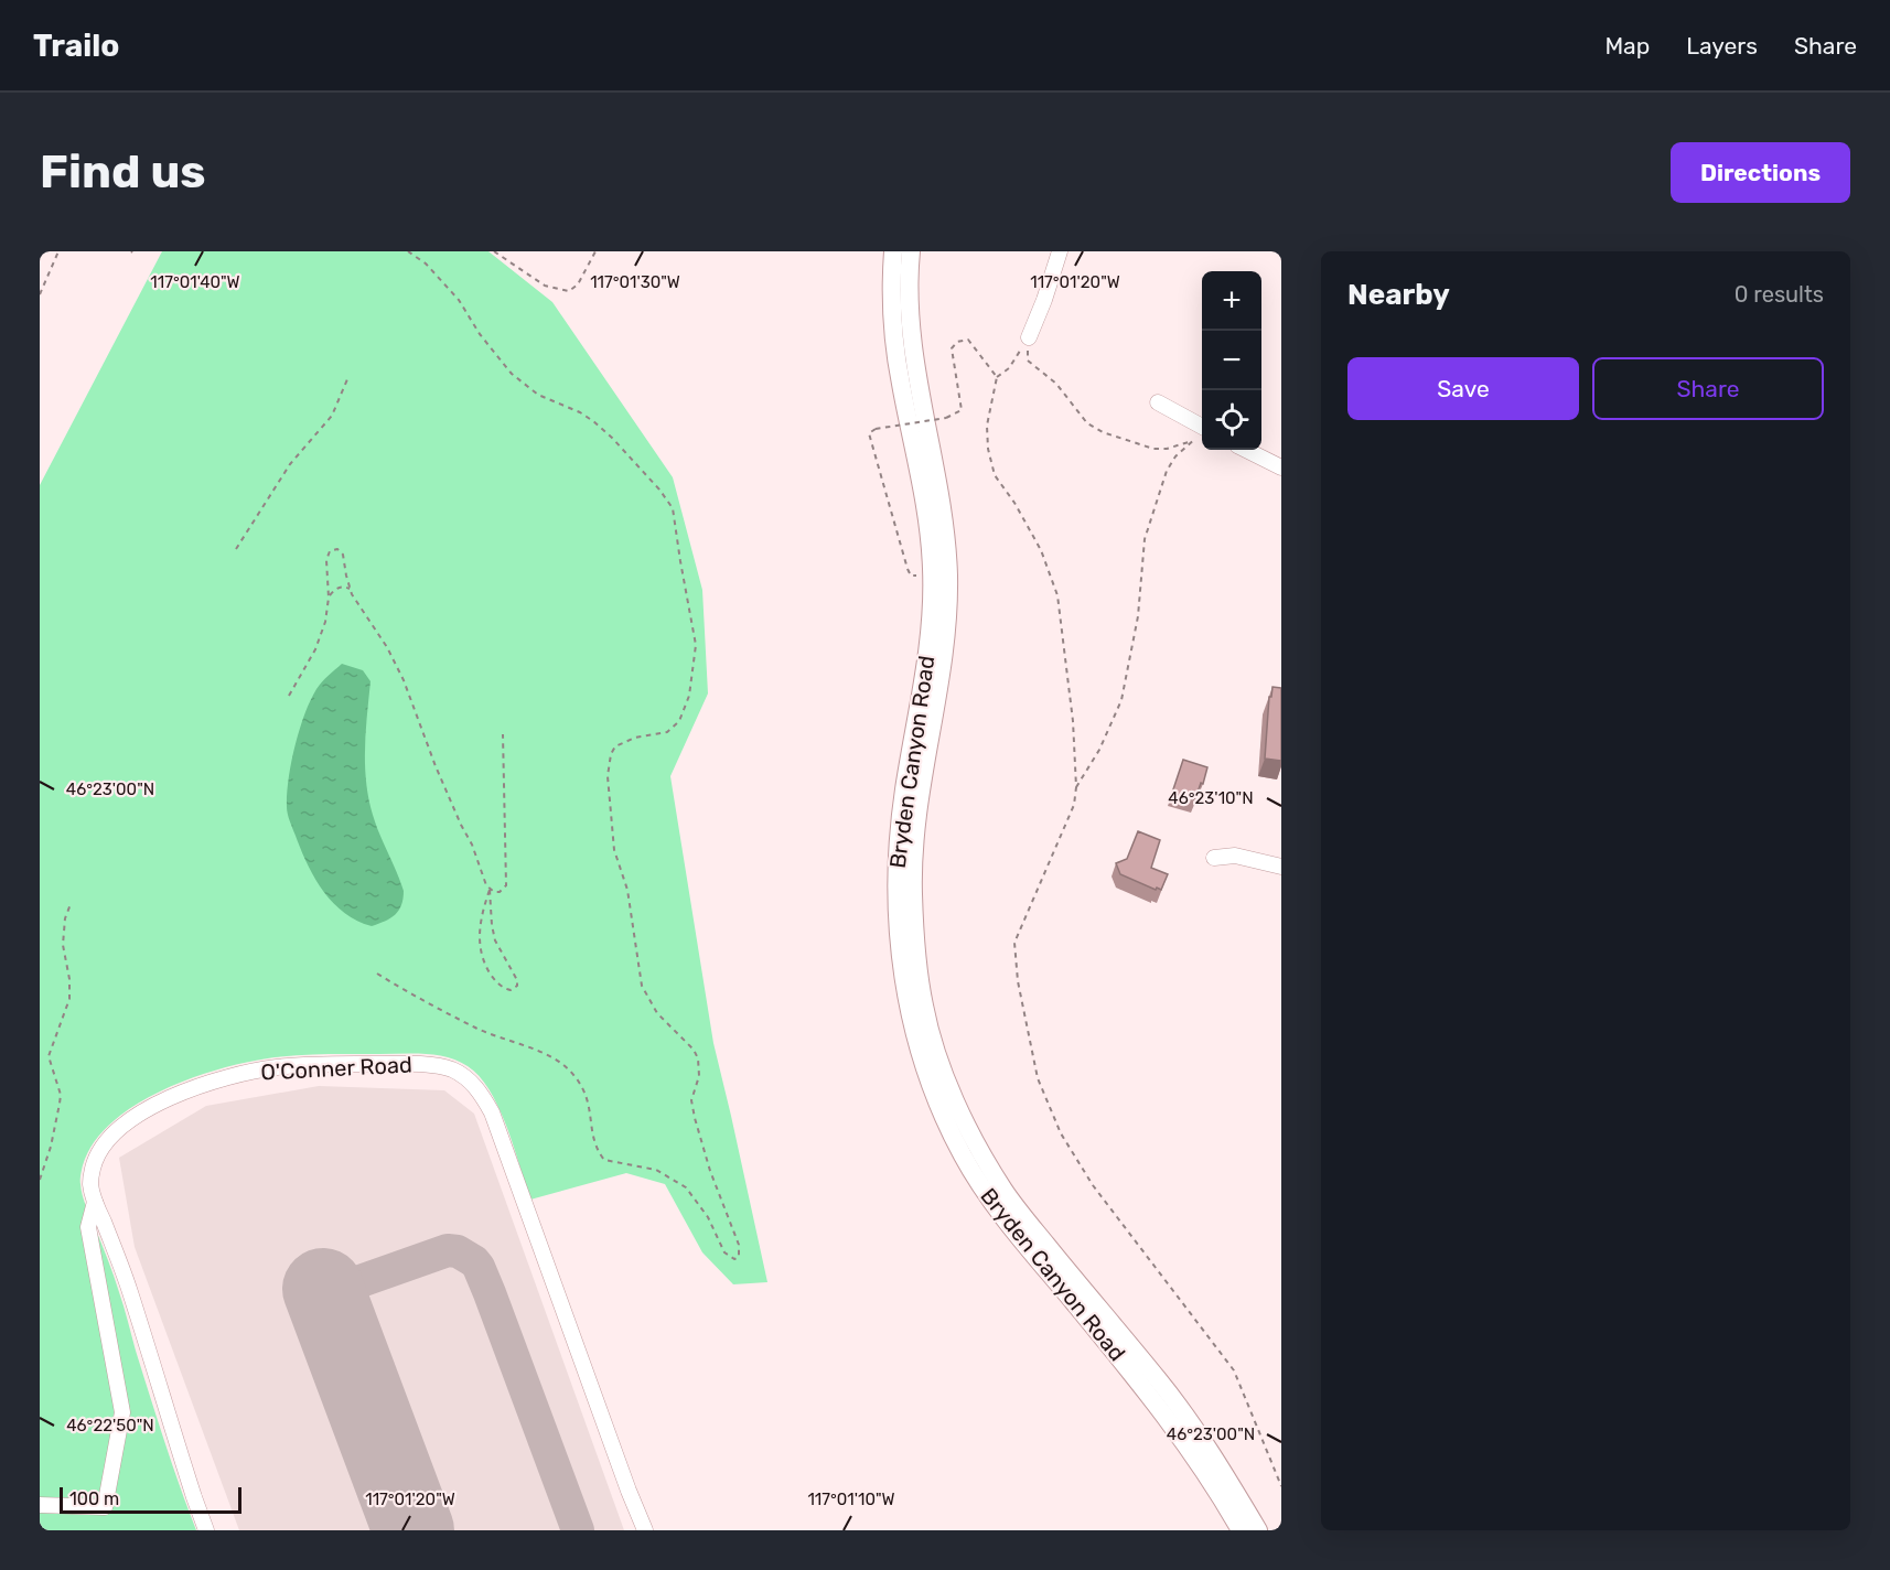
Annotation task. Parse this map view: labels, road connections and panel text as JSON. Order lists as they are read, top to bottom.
{
  "streets": {
    "main road": ["Bryden Canyon Road"],
    "street": ["O'Conner Road"]
  },
  "scale_bar": "100 m",
  "page": {
    "header": "Trailo",
    "nav": ["Map", "Layers", "Share"],
    "buttons": [
      "Directions",
      ["Save", "Share"]
    ],
    "title": "Find us",
    "heading": ["Nearby", "0 results"],
    "map_buttons": ["+", "−"],
    "scale": "100 m"
  },
  "coordinates": [
    "117°01'40\"W",
    "117°01'30\"W",
    "117°01'20\"W",
    "46°23'00\"N",
    "46°23'10\"N",
    "46°22'50\"N",
    "117°01'10\"W"
  ]
}
